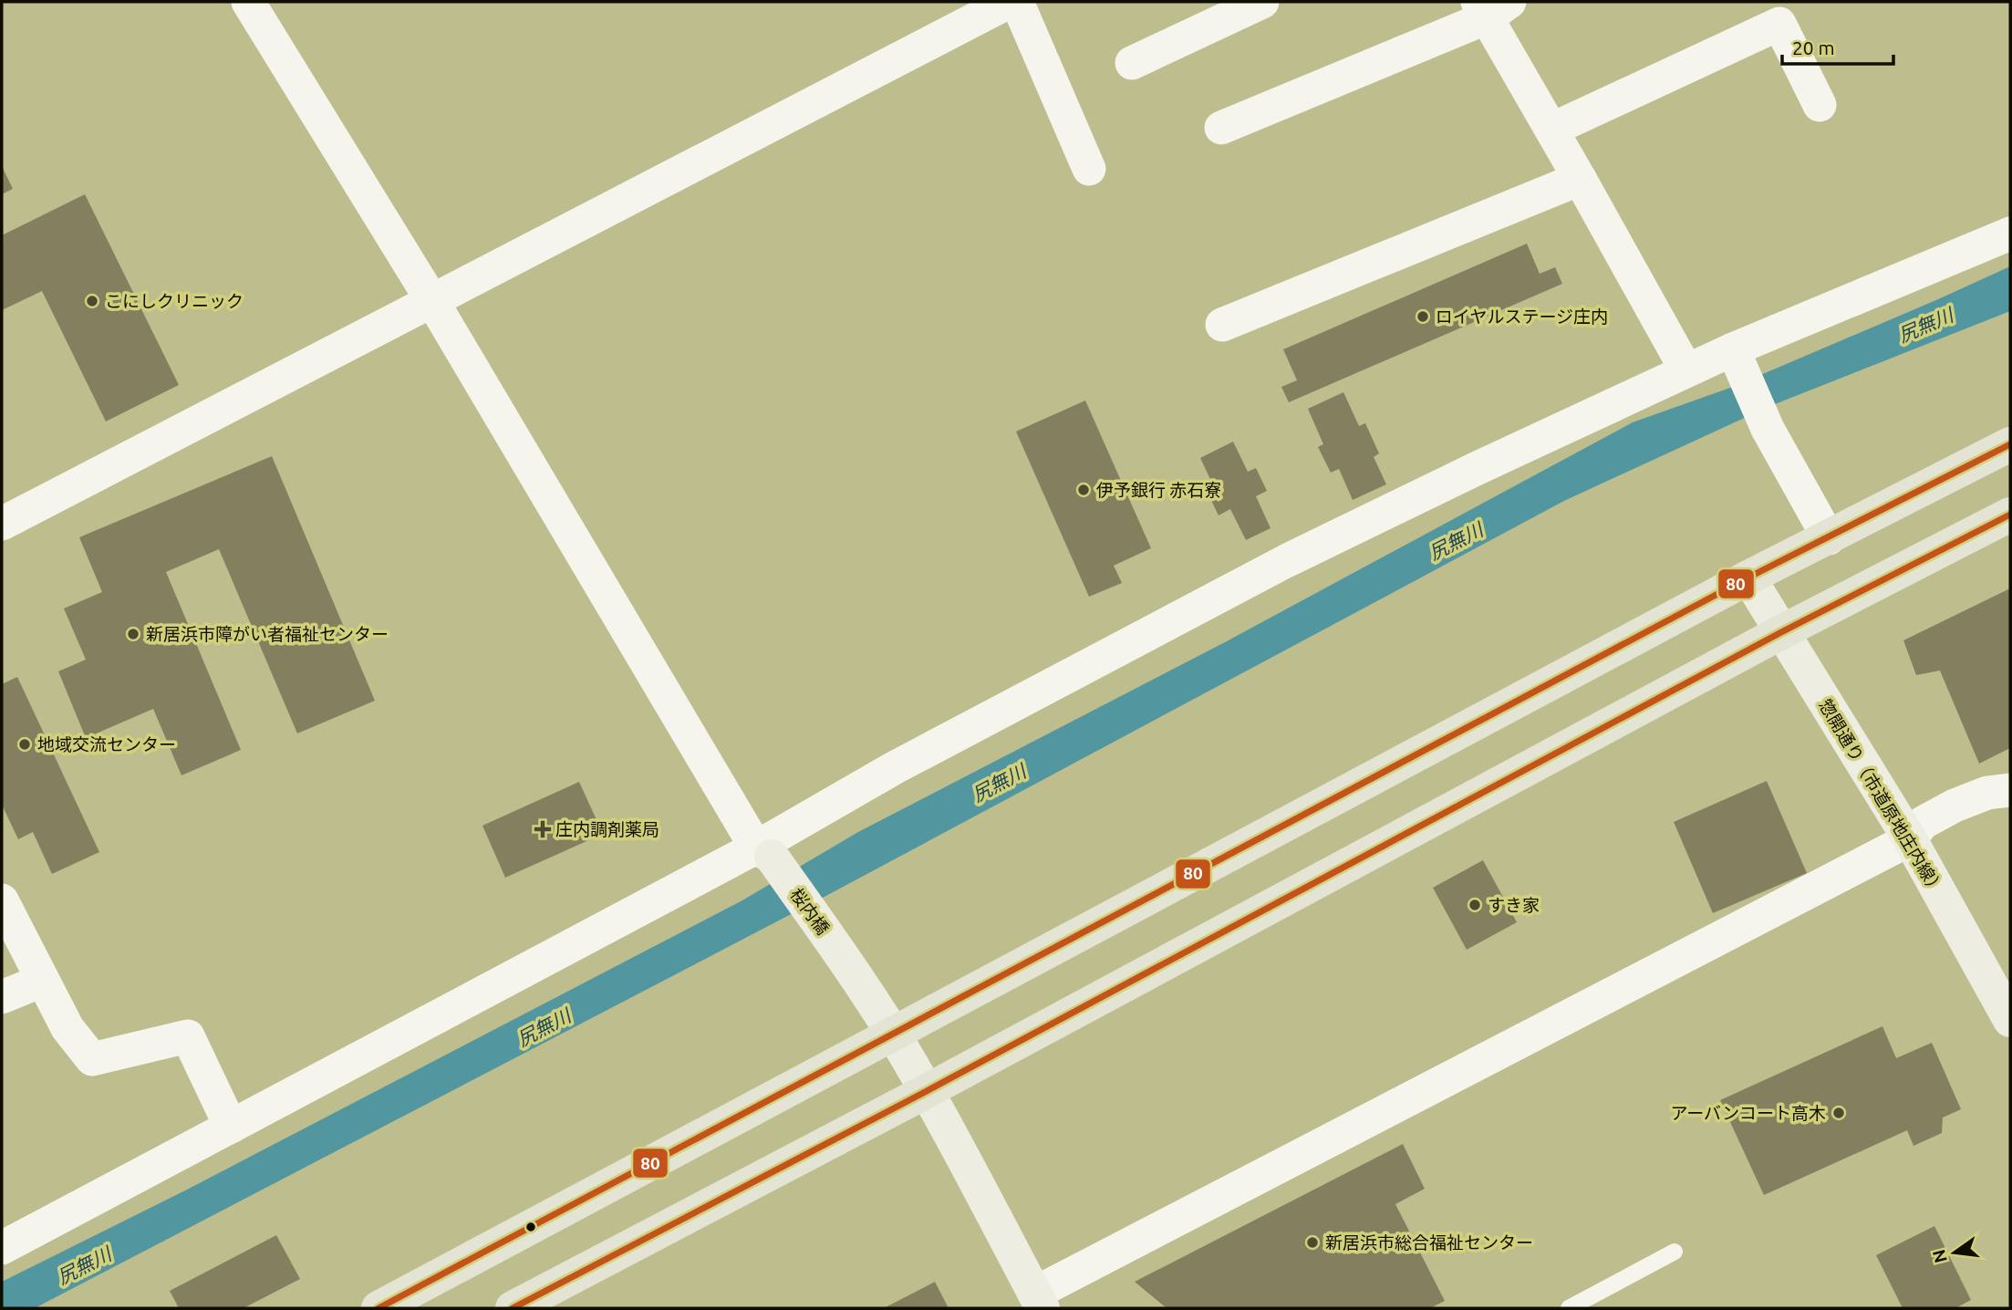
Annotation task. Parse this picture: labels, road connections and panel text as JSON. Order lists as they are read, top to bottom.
{
  "streets": {
    "street": ["惣開通り（市道原地庄内線）", "桜内橋"]
  },
  "water": ["尻無川"],
  "places": {
    "other": [
      "こにしクリニック",
      "ロイヤルステージ庄内",
      "伊予銀行 赤石寮",
      "新居浜市障がい者福祉センター",
      "地域交流センター",
      "すき家",
      "アーバンコート高木",
      "新居浜市総合福祉センター"
    ],
    "health": ["庄内調剤薬局"]
  },
  "lines": ["transit line 80"],
  "scale_bar": "20 m",
  "north": "left"
}
